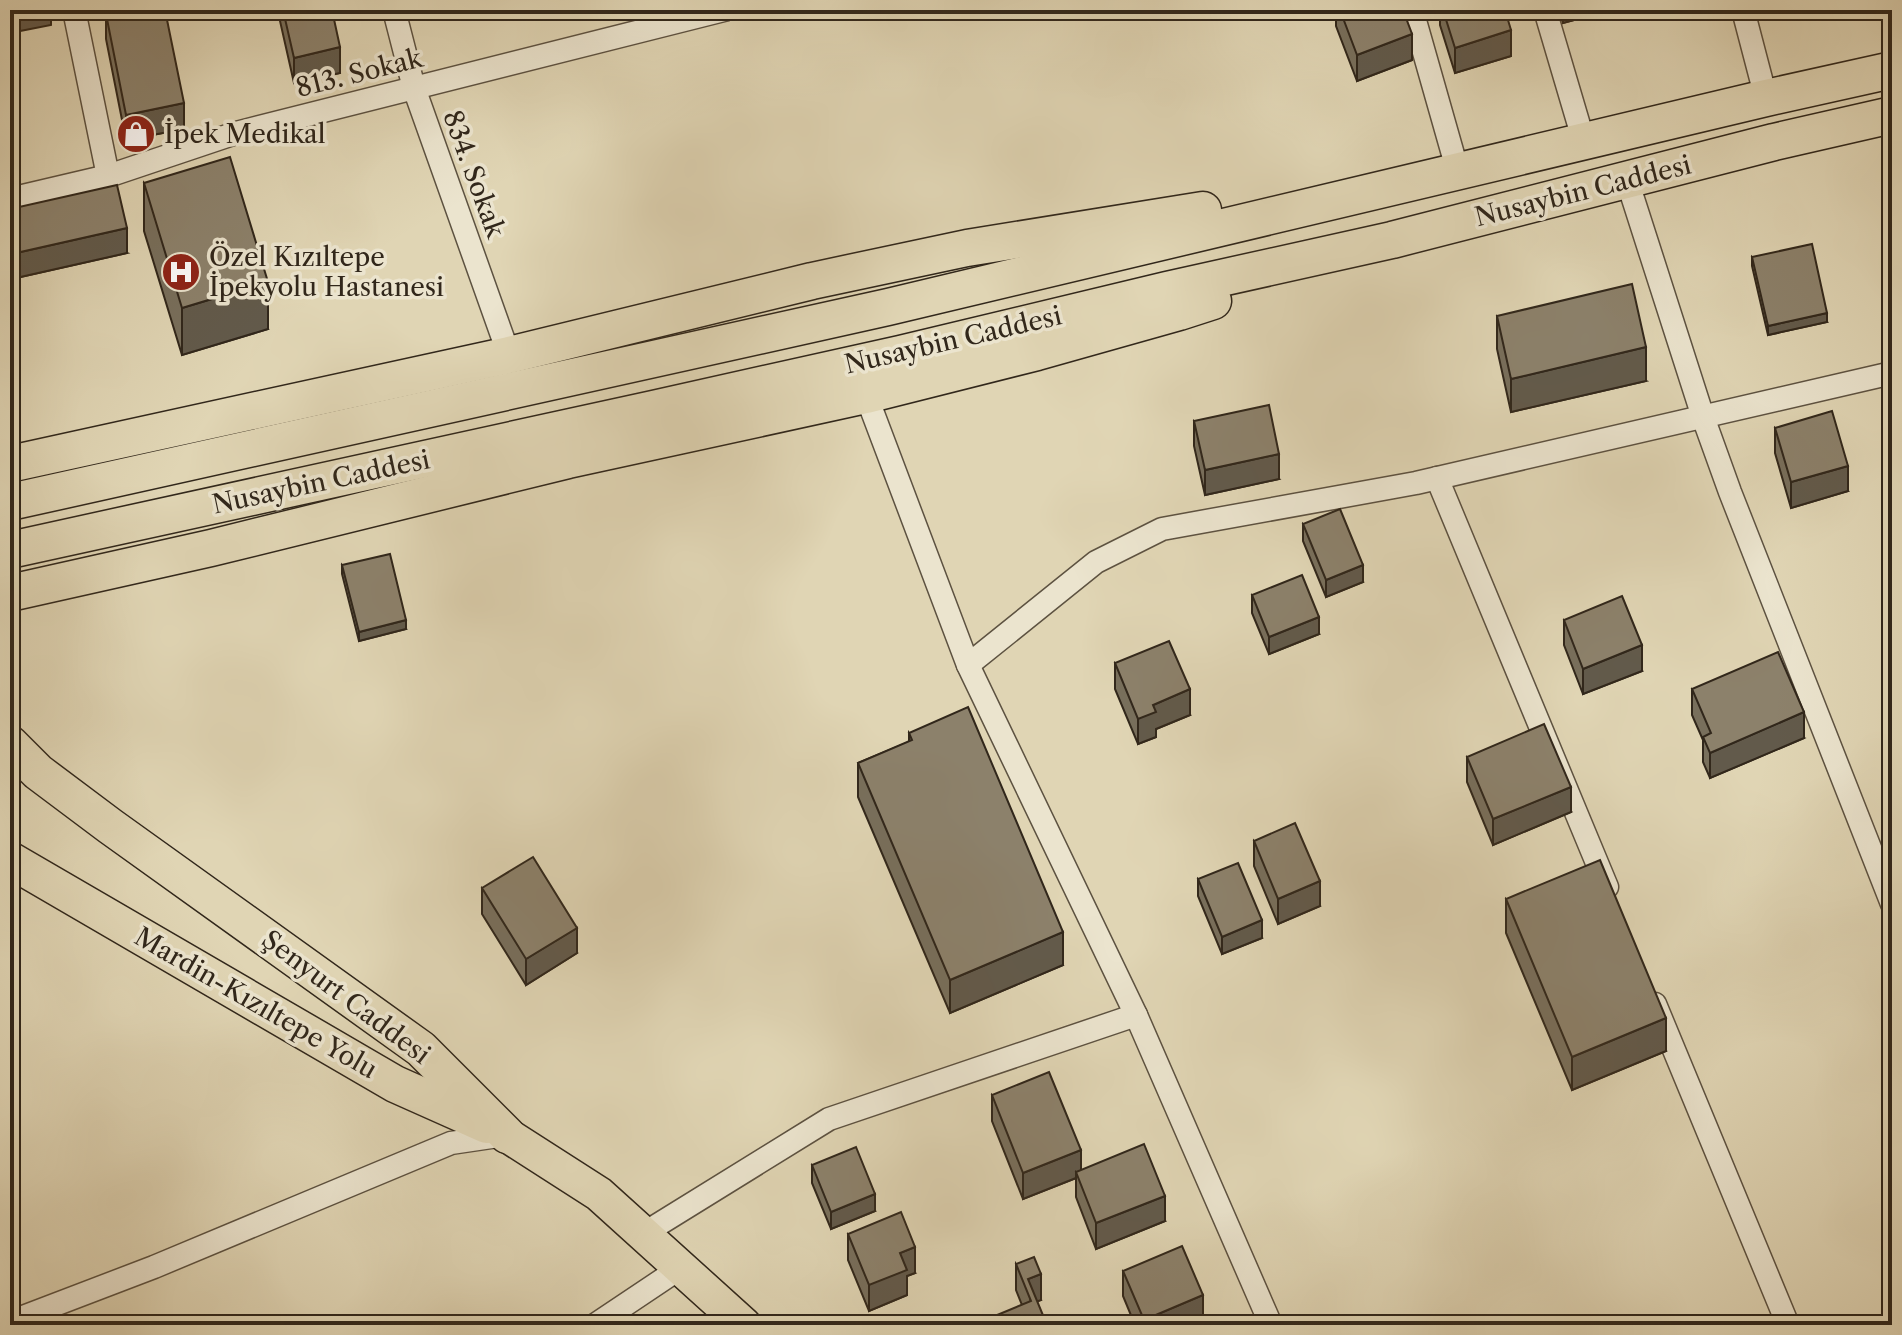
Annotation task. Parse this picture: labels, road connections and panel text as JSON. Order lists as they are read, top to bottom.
{
  "streets": {
    "highway": ["Nusaybin Caddesi", "Şenyurt Caddesi", "Mardin-Kızıltepe Yolu"],
    "street": ["813. Sokak", "834. Sokak"]
  },
  "crossings": [
    ["813. Sokak", "834. Sokak"],
    ["Şenyurt Caddesi", "Mardin-Kızıltepe Yolu"]
  ],
  "places": {
    "shop": ["İpek Medikal"],
    "hospital": ["Özel Kızıltepe İpekyolu Hastanesi"]
  }
}
